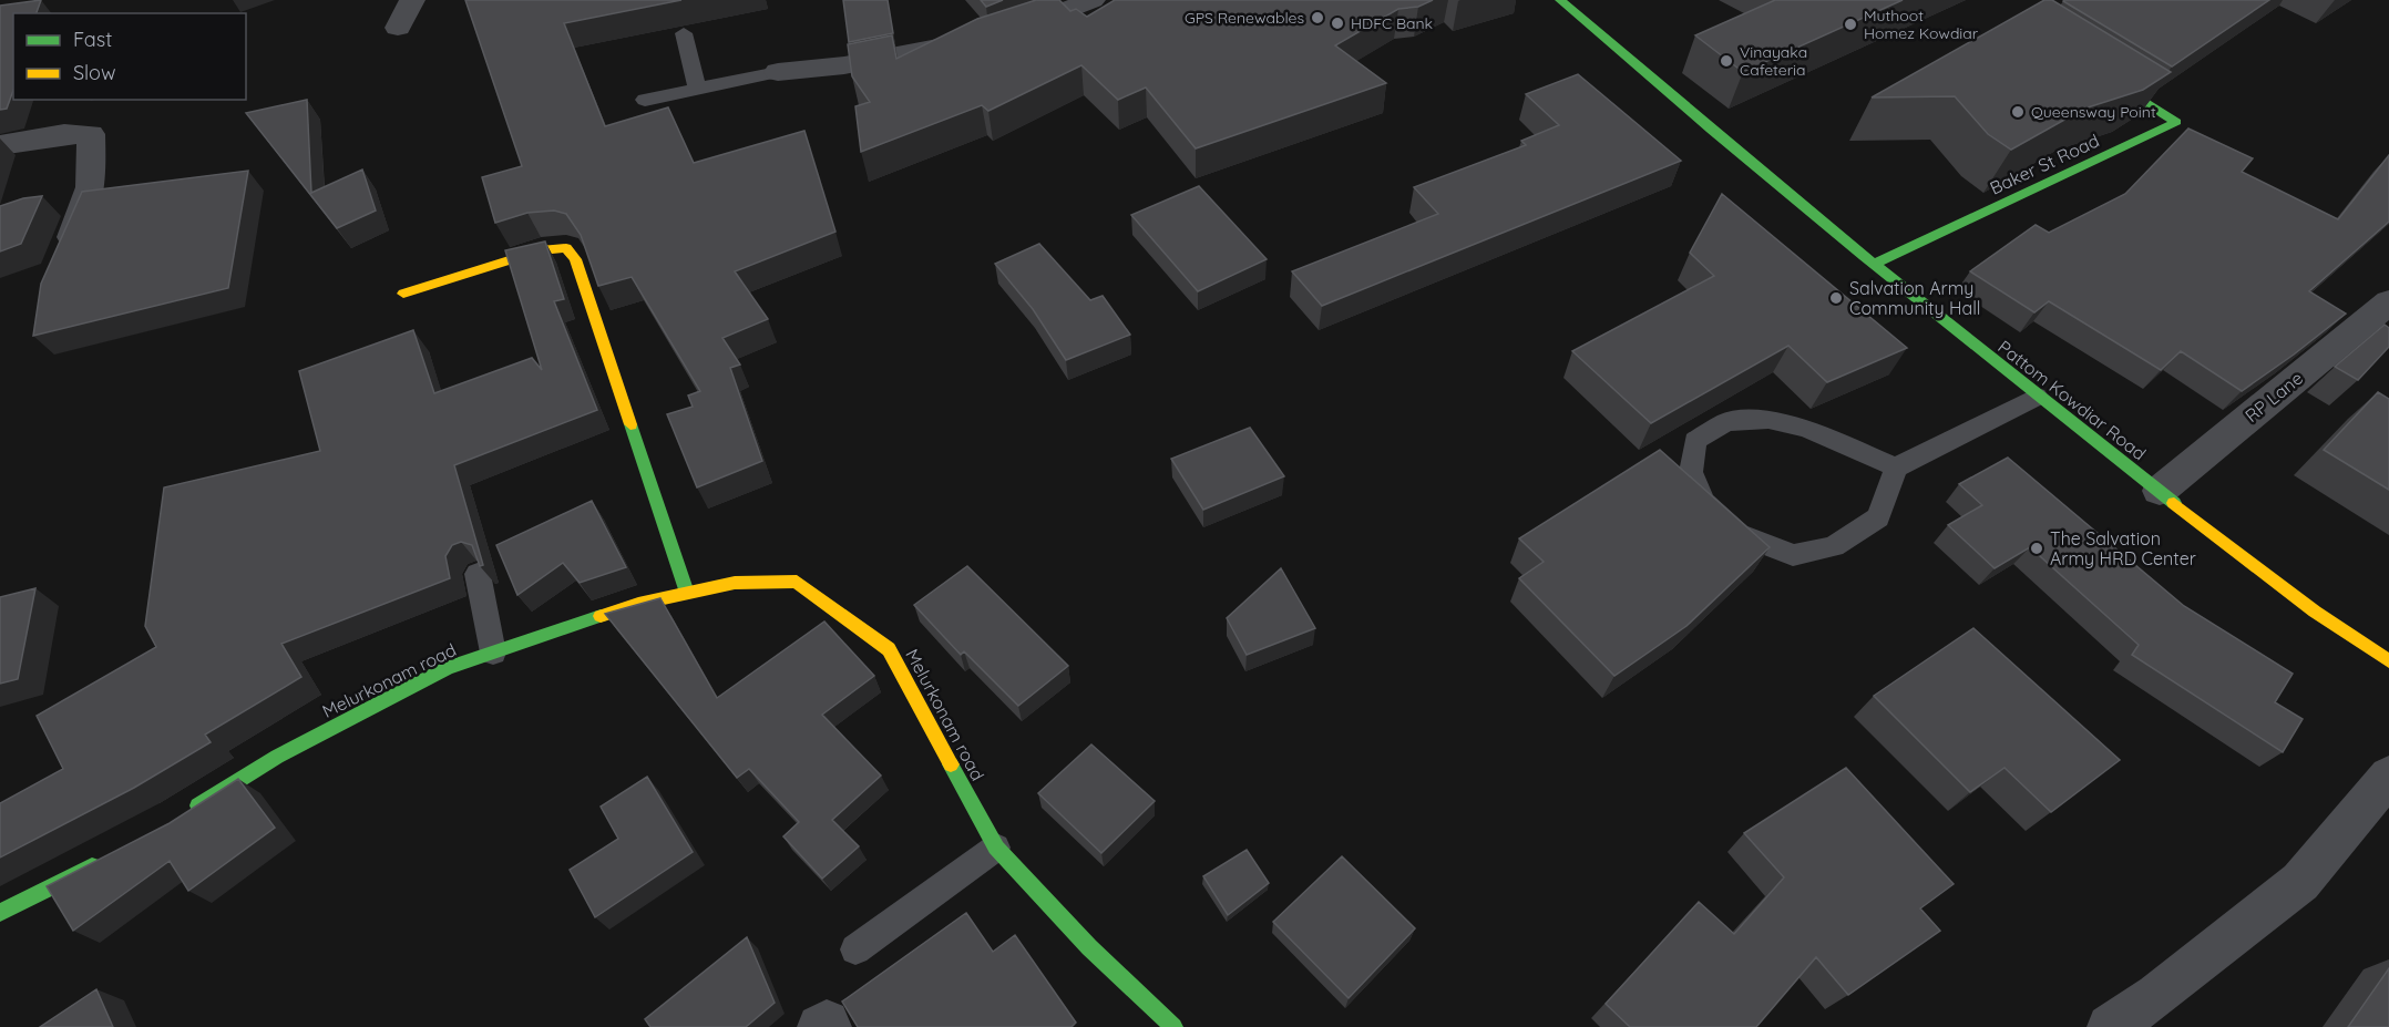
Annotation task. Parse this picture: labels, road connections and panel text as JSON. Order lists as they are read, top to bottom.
{
  "streets": {
    "street": [
      "Baker St Road",
      "RP Lane",
      "Pattom Kowdiar Road",
      "Melurkonam road"
    ]
  },
  "crossings": [
    ["Baker St Road", "Pattom Kowdiar Road"],
    ["RP Lane", "Pattom Kowdiar Road"]
  ],
  "places": [
    "GPS Renewables",
    "HDFC Bank",
    "Muthoot Homez Kowdiar",
    "Vinayaka Cafeteria",
    "Queensway Point",
    "Salvation Army Community Hall",
    "The Salvation Army HRD Center"
  ],
  "legend": ["Fast", "Slow"]
}
